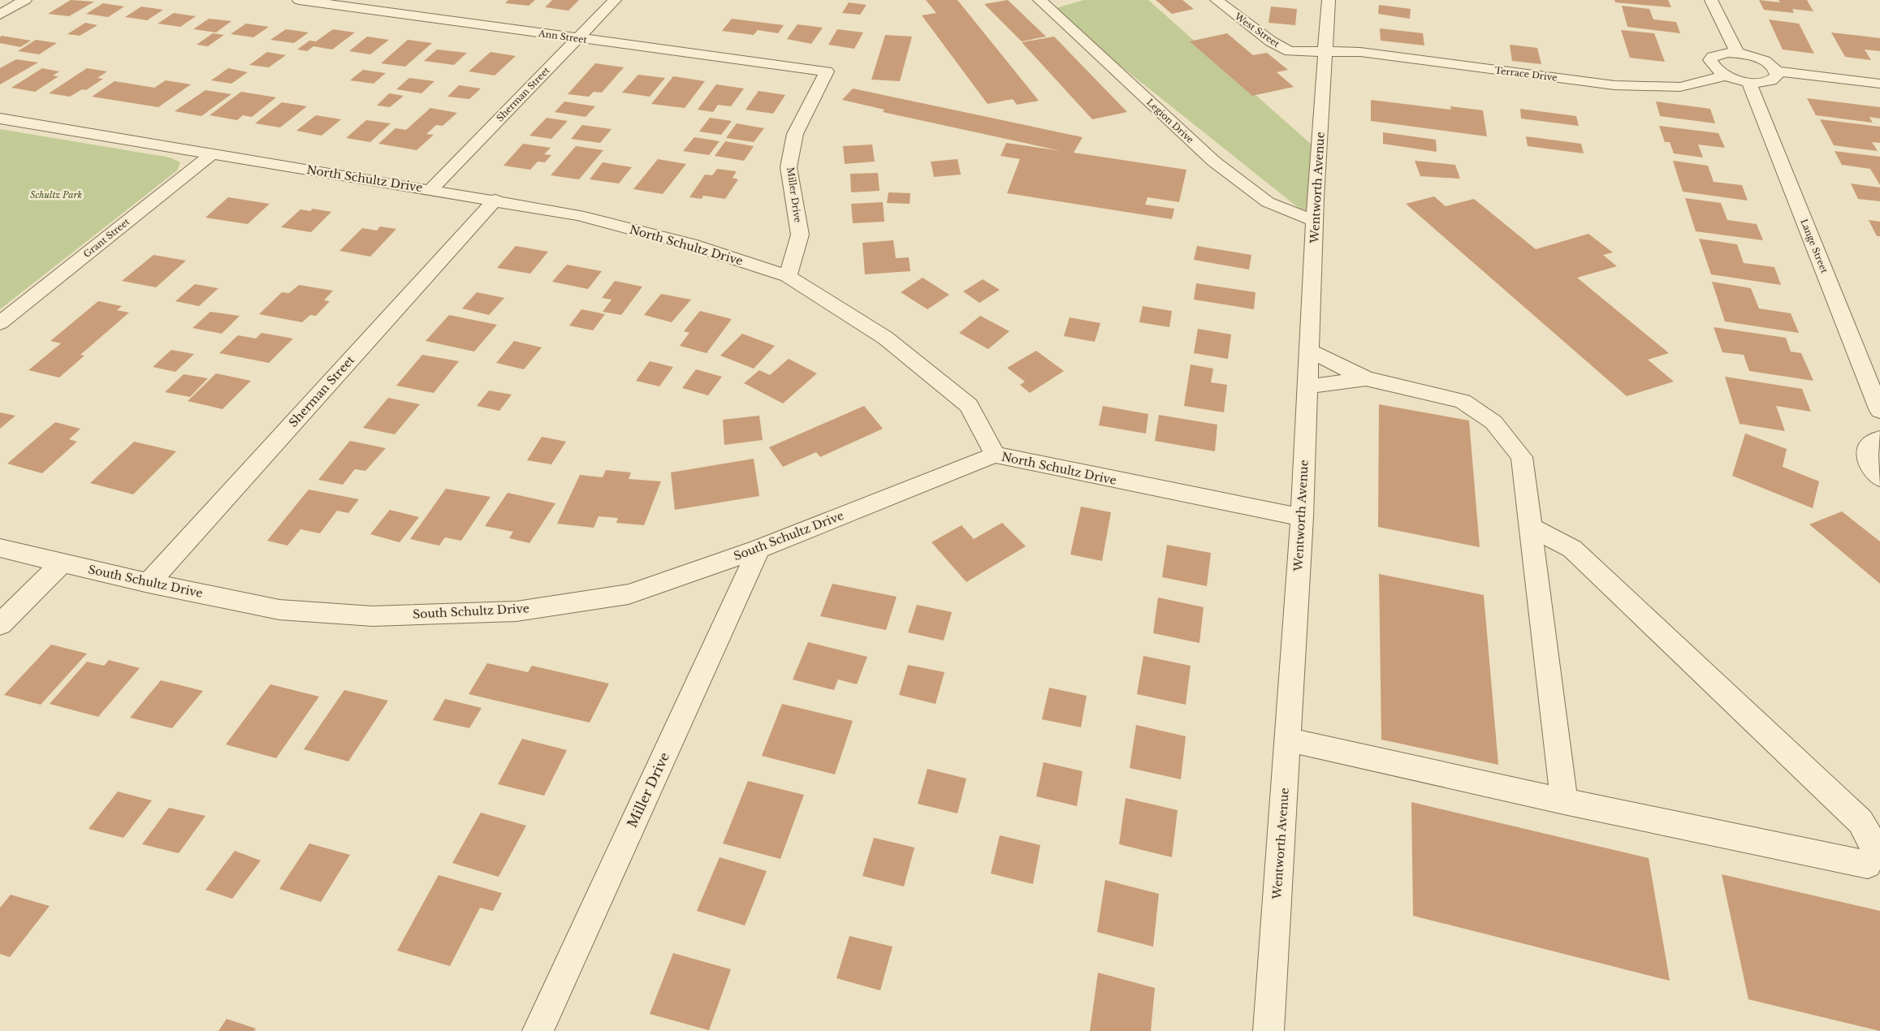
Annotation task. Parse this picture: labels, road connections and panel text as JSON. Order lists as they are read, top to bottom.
{
  "streets": {
    "street": [
      "West Street",
      "Ann Street",
      "Terrace Drive",
      "Sherman Street",
      "Legion Drive",
      "North Schultz Drive",
      "Wentworth Avenue",
      "Miller Drive",
      "Grant Street",
      "Lange Street",
      "South Schultz Drive"
    ]
  },
  "crossings": [
    ["West Street", "Terrace Drive"],
    ["West Street", "Wentworth Avenue"],
    ["Ann Street", "Sherman Street"],
    ["Ann Street", "Miller Drive"],
    ["Terrace Drive", "Wentworth Avenue"],
    ["Sherman Street", "North Schultz Drive"],
    ["Sherman Street", "South Schultz Drive"],
    ["Legion Drive", "Wentworth Avenue"],
    ["North Schultz Drive", "Wentworth Avenue"],
    ["North Schultz Drive", "Miller Drive"],
    ["North Schultz Drive", "Grant Street"],
    ["North Schultz Drive", "South Schultz Drive"],
    ["Miller Drive", "South Schultz Drive"]
  ],
  "parks": ["Schultz Park"]
}
